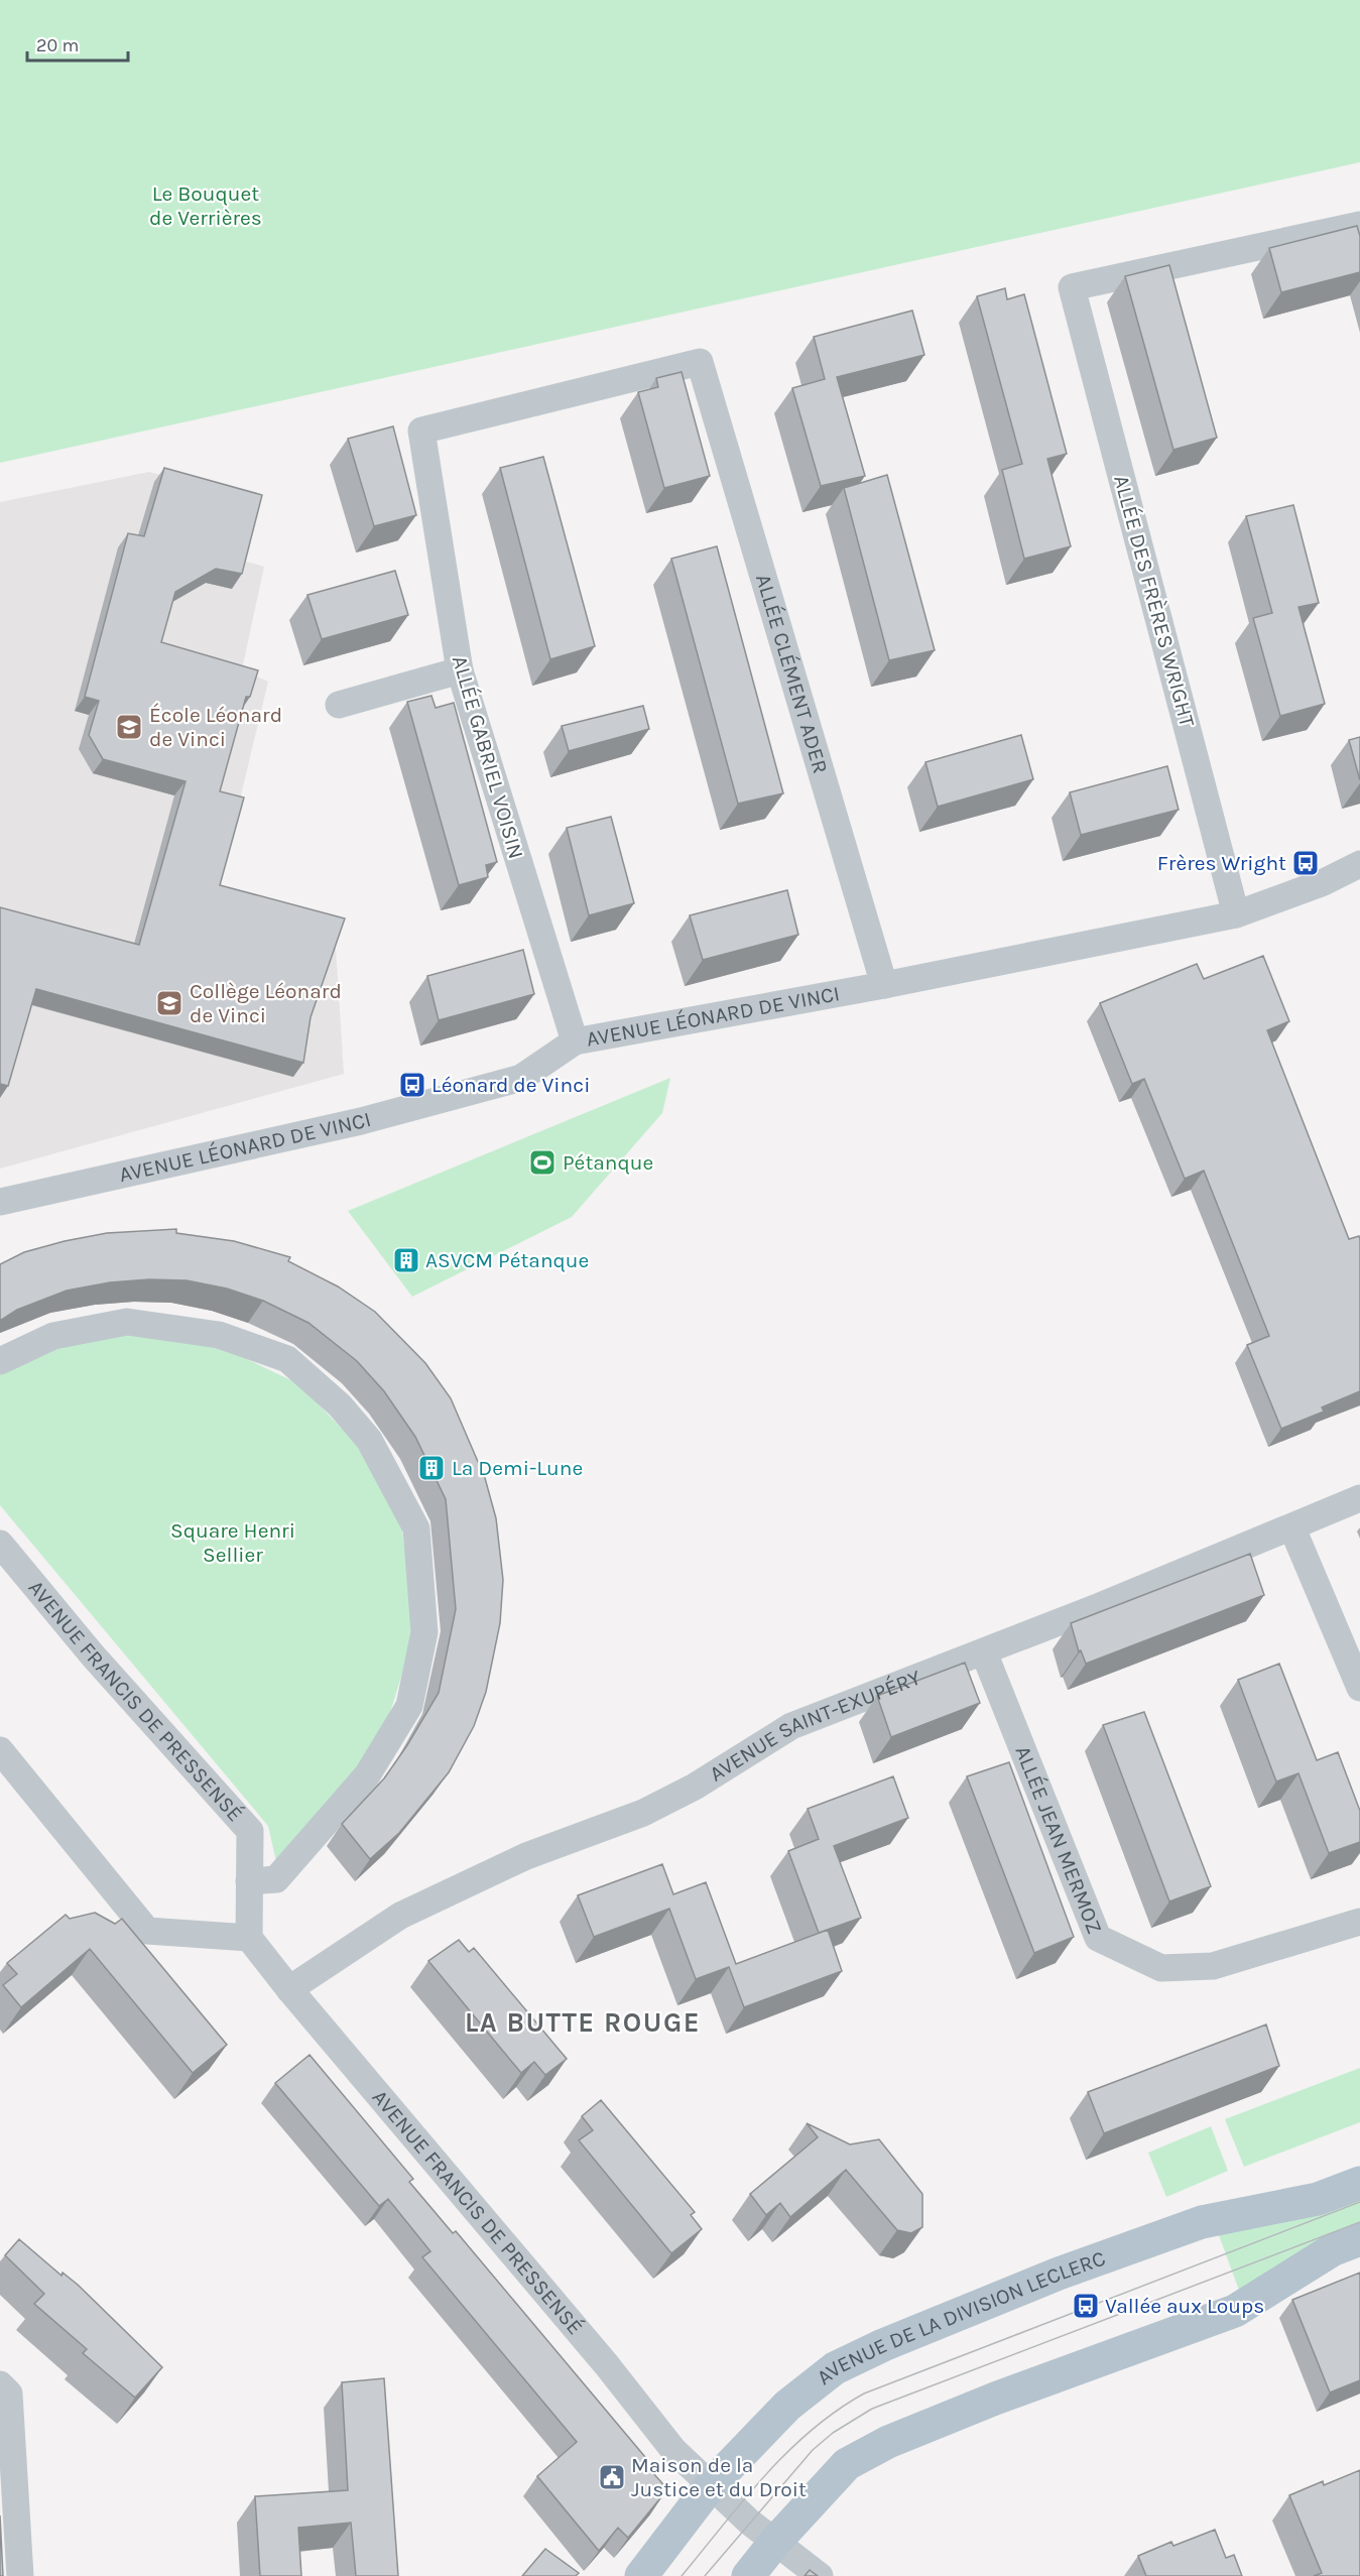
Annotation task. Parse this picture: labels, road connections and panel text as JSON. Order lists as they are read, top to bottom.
{
  "streets": {
    "main road": ["AVENUE DE LA DIVISION LECLERC"],
    "street": [
      "ALLÉE DES FRÈRES WRIGHT",
      "ALLÉE CLÉMENT ADER",
      "ALLÉE GABRIEL VOISIN",
      "AVENUE LÉONARD DE VINCI",
      "AVENUE FRANCIS DE PRESSENSÉ",
      "AVENUE SAINT-EXUPÉRY",
      "ALLÉE JEAN MERMOZ"
    ]
  },
  "crossings": [
    ["ALLÉE DES FRÈRES WRIGHT", "AVENUE LÉONARD DE VINCI"],
    ["ALLÉE CLÉMENT ADER", "ALLÉE GABRIEL VOISIN"],
    ["ALLÉE CLÉMENT ADER", "AVENUE LÉONARD DE VINCI"],
    ["ALLÉE GABRIEL VOISIN", "AVENUE LÉONARD DE VINCI"],
    ["AVENUE FRANCIS DE PRESSENSÉ", "AVENUE SAINT-EXUPÉRY"],
    ["AVENUE FRANCIS DE PRESSENSÉ", "AVENUE DE LA DIVISION LECLERC"],
    ["AVENUE SAINT-EXUPÉRY", "ALLÉE JEAN MERMOZ"]
  ],
  "districts": ["LA BUTTE ROUGE"],
  "parks": ["Le Bouquet de Verrières", "Square Henri Sellier"],
  "places": {
    "school or university": ["École Léonard de Vinci", "Collège Léonard de Vinci"],
    "bus stop": ["Frères Wright", "Léonard de Vinci", "Vallée aux Loups"],
    "sports": ["Pétanque"],
    "building": ["ASVCM Pétanque", "La Demi-Lune"],
    "public building": ["Maison de la Justice et du Droit"]
  },
  "scale_bar": "20 m"
}
